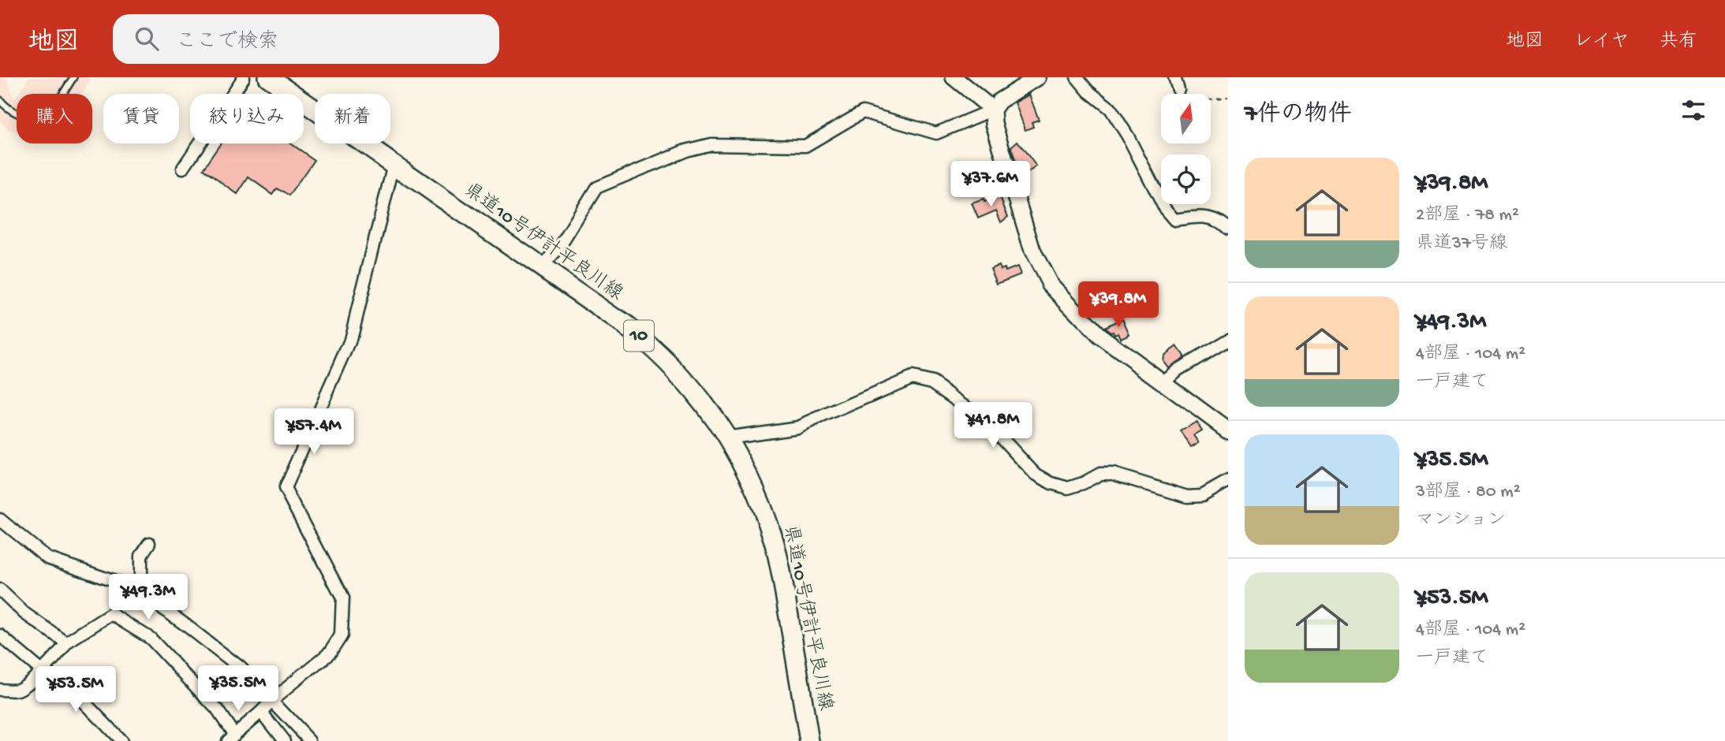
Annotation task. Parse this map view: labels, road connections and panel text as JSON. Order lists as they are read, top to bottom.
{
  "streets": {
    "main road": ["県道10号伊計平良川線", "10"]
  },
  "north": "top",
  "page": {
    "header": "地図",
    "search": "ここで検索",
    "nav": ["地図", "レイヤ", "共有"],
    "heading": "7件の物件",
    "chip": [
      "購入",
      "賃貸",
      "絞り込み",
      "新着"
    ],
    "list": [
      {
        "name": "¥39.8M",
        "note": "2部屋 · 78 m² · 県道37号線"
      },
      {
        "name": "¥49.3M",
        "note": "4部屋 · 104 m² · 一戸建て"
      },
      {
        "name": "¥35.5M",
        "note": "3部屋 · 80 m² · マンション"
      },
      {
        "name": "¥53.5M",
        "note": "4部屋 · 104 m² · 一戸建て"
      }
    ],
    "price": [
      "¥37.6M",
      "¥39.8M",
      "¥41.8M",
      "¥57.4M",
      "¥49.3M",
      "¥35.5M",
      "¥53.5M"
    ]
  }
}
